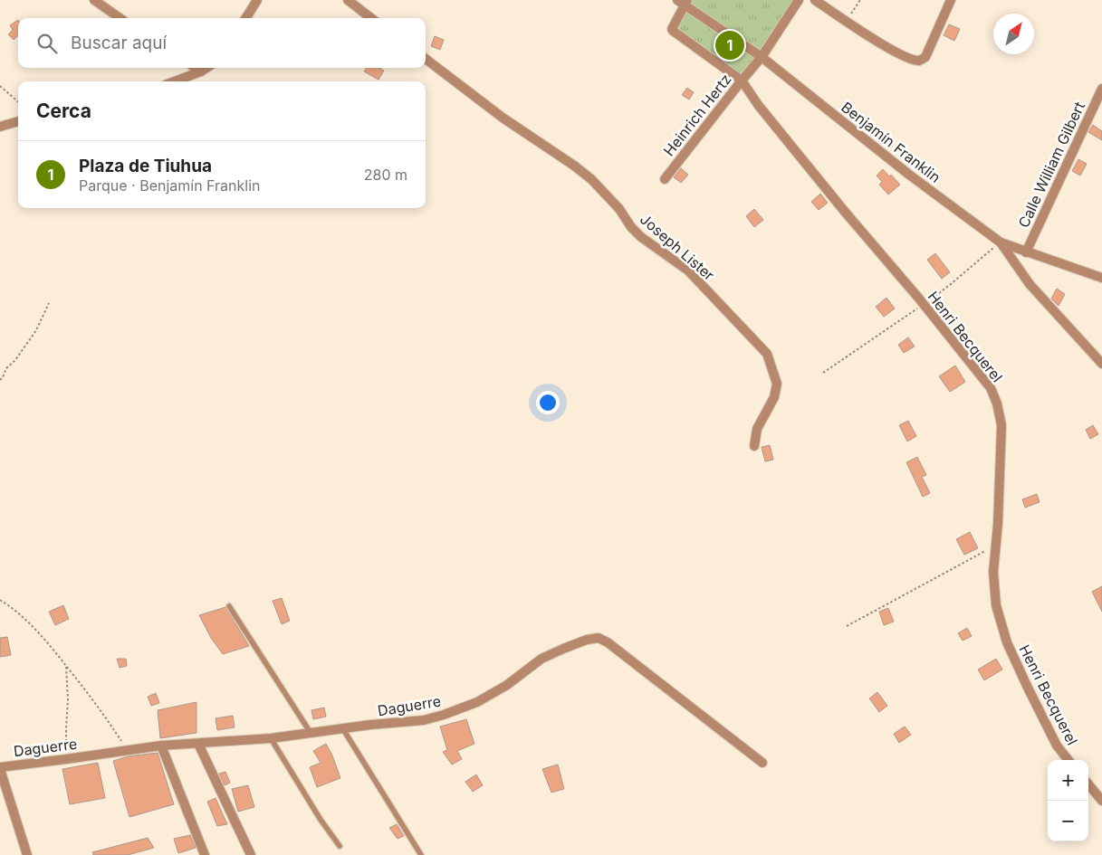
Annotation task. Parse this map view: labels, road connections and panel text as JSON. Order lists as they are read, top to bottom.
{
  "streets": {
    "street": [
      "Heinrich Hertz",
      "Benjamín Franklin",
      "Calle William Gilbert",
      "Joseph Lister",
      "Henri Becquerel",
      "Daguerre"
    ]
  },
  "crossings": [
    ["Heinrich Hertz", "Benjamín Franklin"],
    ["Heinrich Hertz", "Henri Becquerel"],
    ["Benjamín Franklin", "Calle William Gilbert"],
    ["Benjamín Franklin", "Henri Becquerel"]
  ],
  "north": "top right",
  "page": {
    "search": "Buscar aquí",
    "pins": "1",
    "heading": "Cerca",
    "list": [
      {
        "mark": "1",
        "name": "Plaza de Tiuhua",
        "note": "Parque · Benjamín Franklin",
        "value": "280 m"
      }
    ],
    "map_buttons": ["+", "−"]
  }
}
